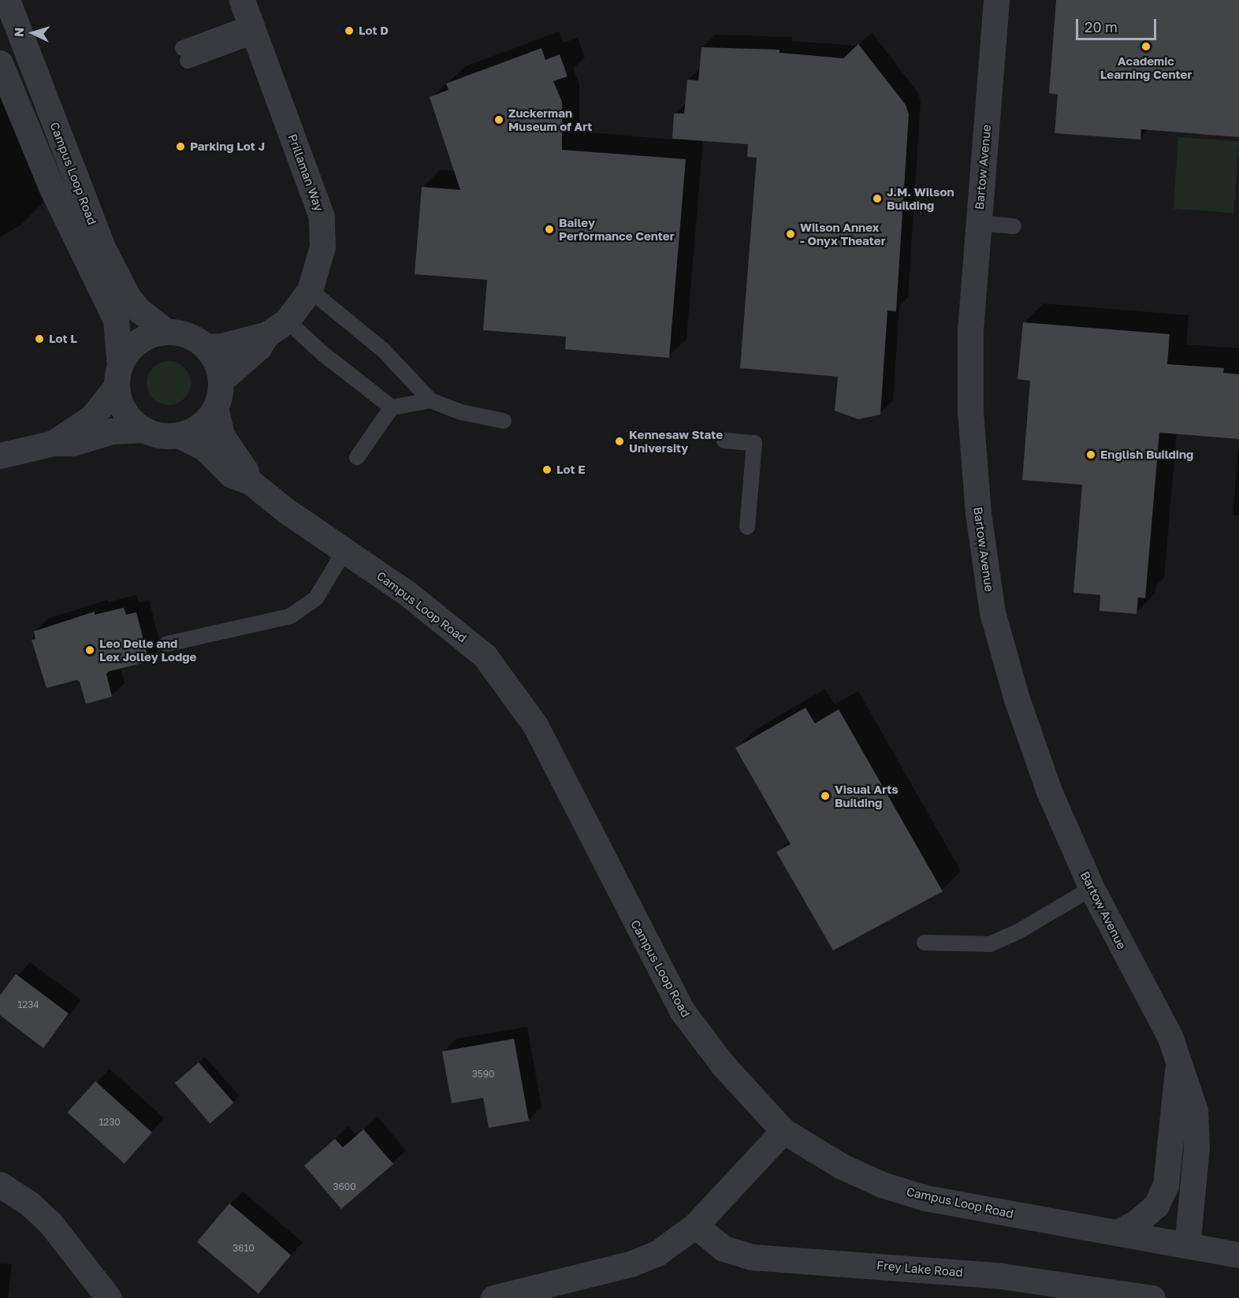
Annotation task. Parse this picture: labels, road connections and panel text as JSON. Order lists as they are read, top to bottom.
{
  "streets": {
    "street": [
      "Bartow Avenue",
      "Prillaman Way",
      "Campus Loop Road",
      "Frey Lake Road"
    ]
  },
  "crossings": [
    ["Bartow Avenue", "Campus Loop Road"],
    ["Prillaman Way", "Campus Loop Road"]
  ],
  "places": [
    "Lot D",
    "Academic Learning Center",
    "Zuckerman Museum of Art",
    "Parking Lot J",
    "J.M. Wilson Building",
    "Bailey Performance Center",
    "Wilson Annex - Onyx Theater",
    "Lot L",
    "Kennesaw State University",
    "English Building",
    "Lot E",
    "Leo Delle and Lex Jolley Lodge",
    "Visual Arts Building"
  ],
  "house_numbers": [
    "1234",
    "3590",
    "1230",
    "3600",
    "3610"
  ],
  "scale_bar": "20 m",
  "north": "left"
}
